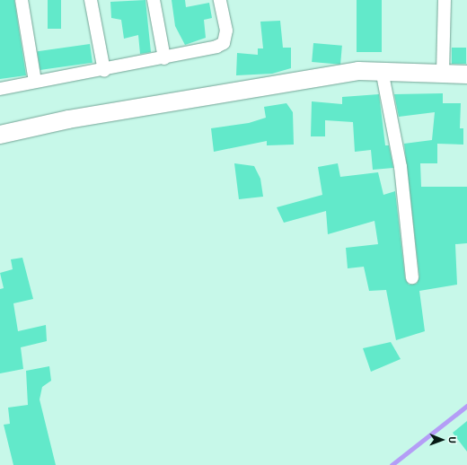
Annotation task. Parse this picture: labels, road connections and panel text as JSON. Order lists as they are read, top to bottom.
{
  "north": "right"
}
